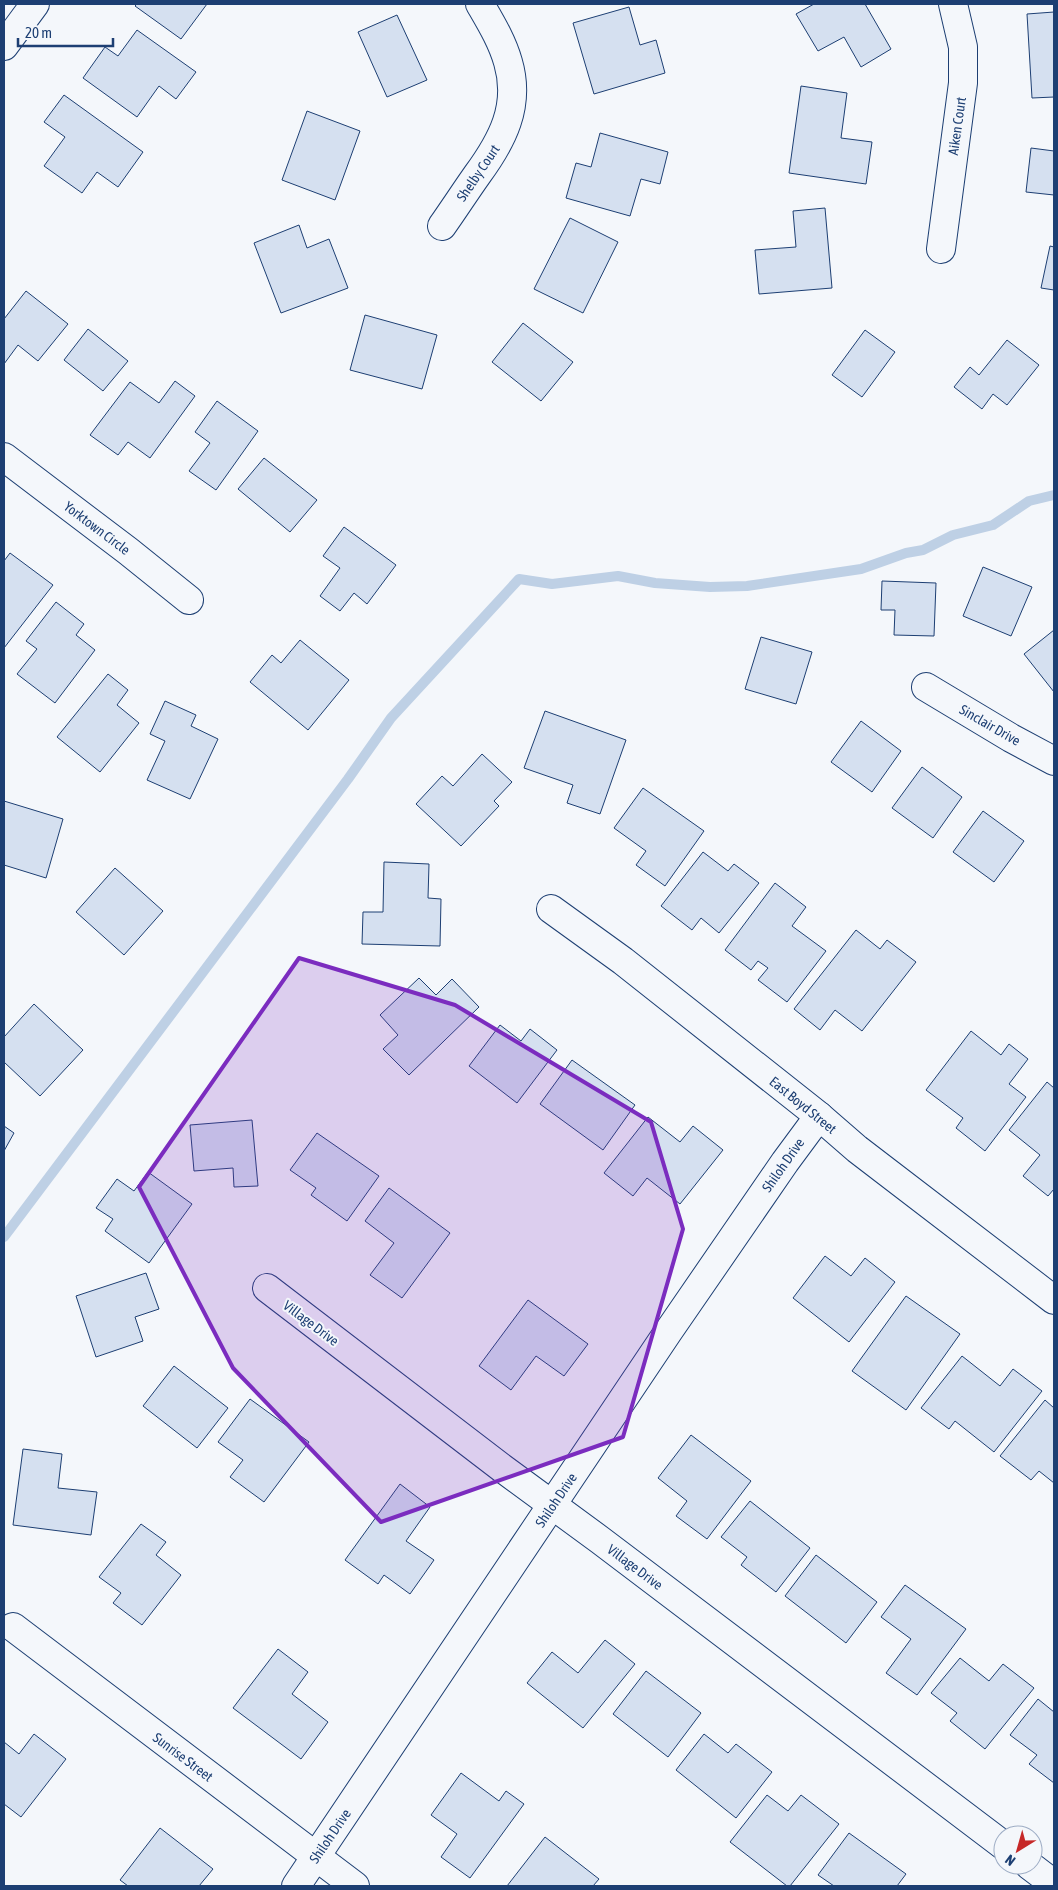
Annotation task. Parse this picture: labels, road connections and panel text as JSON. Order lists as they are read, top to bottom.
{
  "streets": {
    "street": [
      "Aiken Court",
      "Shelby Court",
      "Yorktown Circle",
      "Sinclair Drive",
      "East Boyd Street",
      "Shiloh Drive",
      "Village Drive",
      "Sunrise Street"
    ]
  },
  "crossings": [
    ["East Boyd Street", "Shiloh Drive"],
    ["Shiloh Drive", "Village Drive"],
    ["Shiloh Drive", "Sunrise Street"]
  ],
  "scale_bar": "20 m",
  "north": "bottom left"
}
